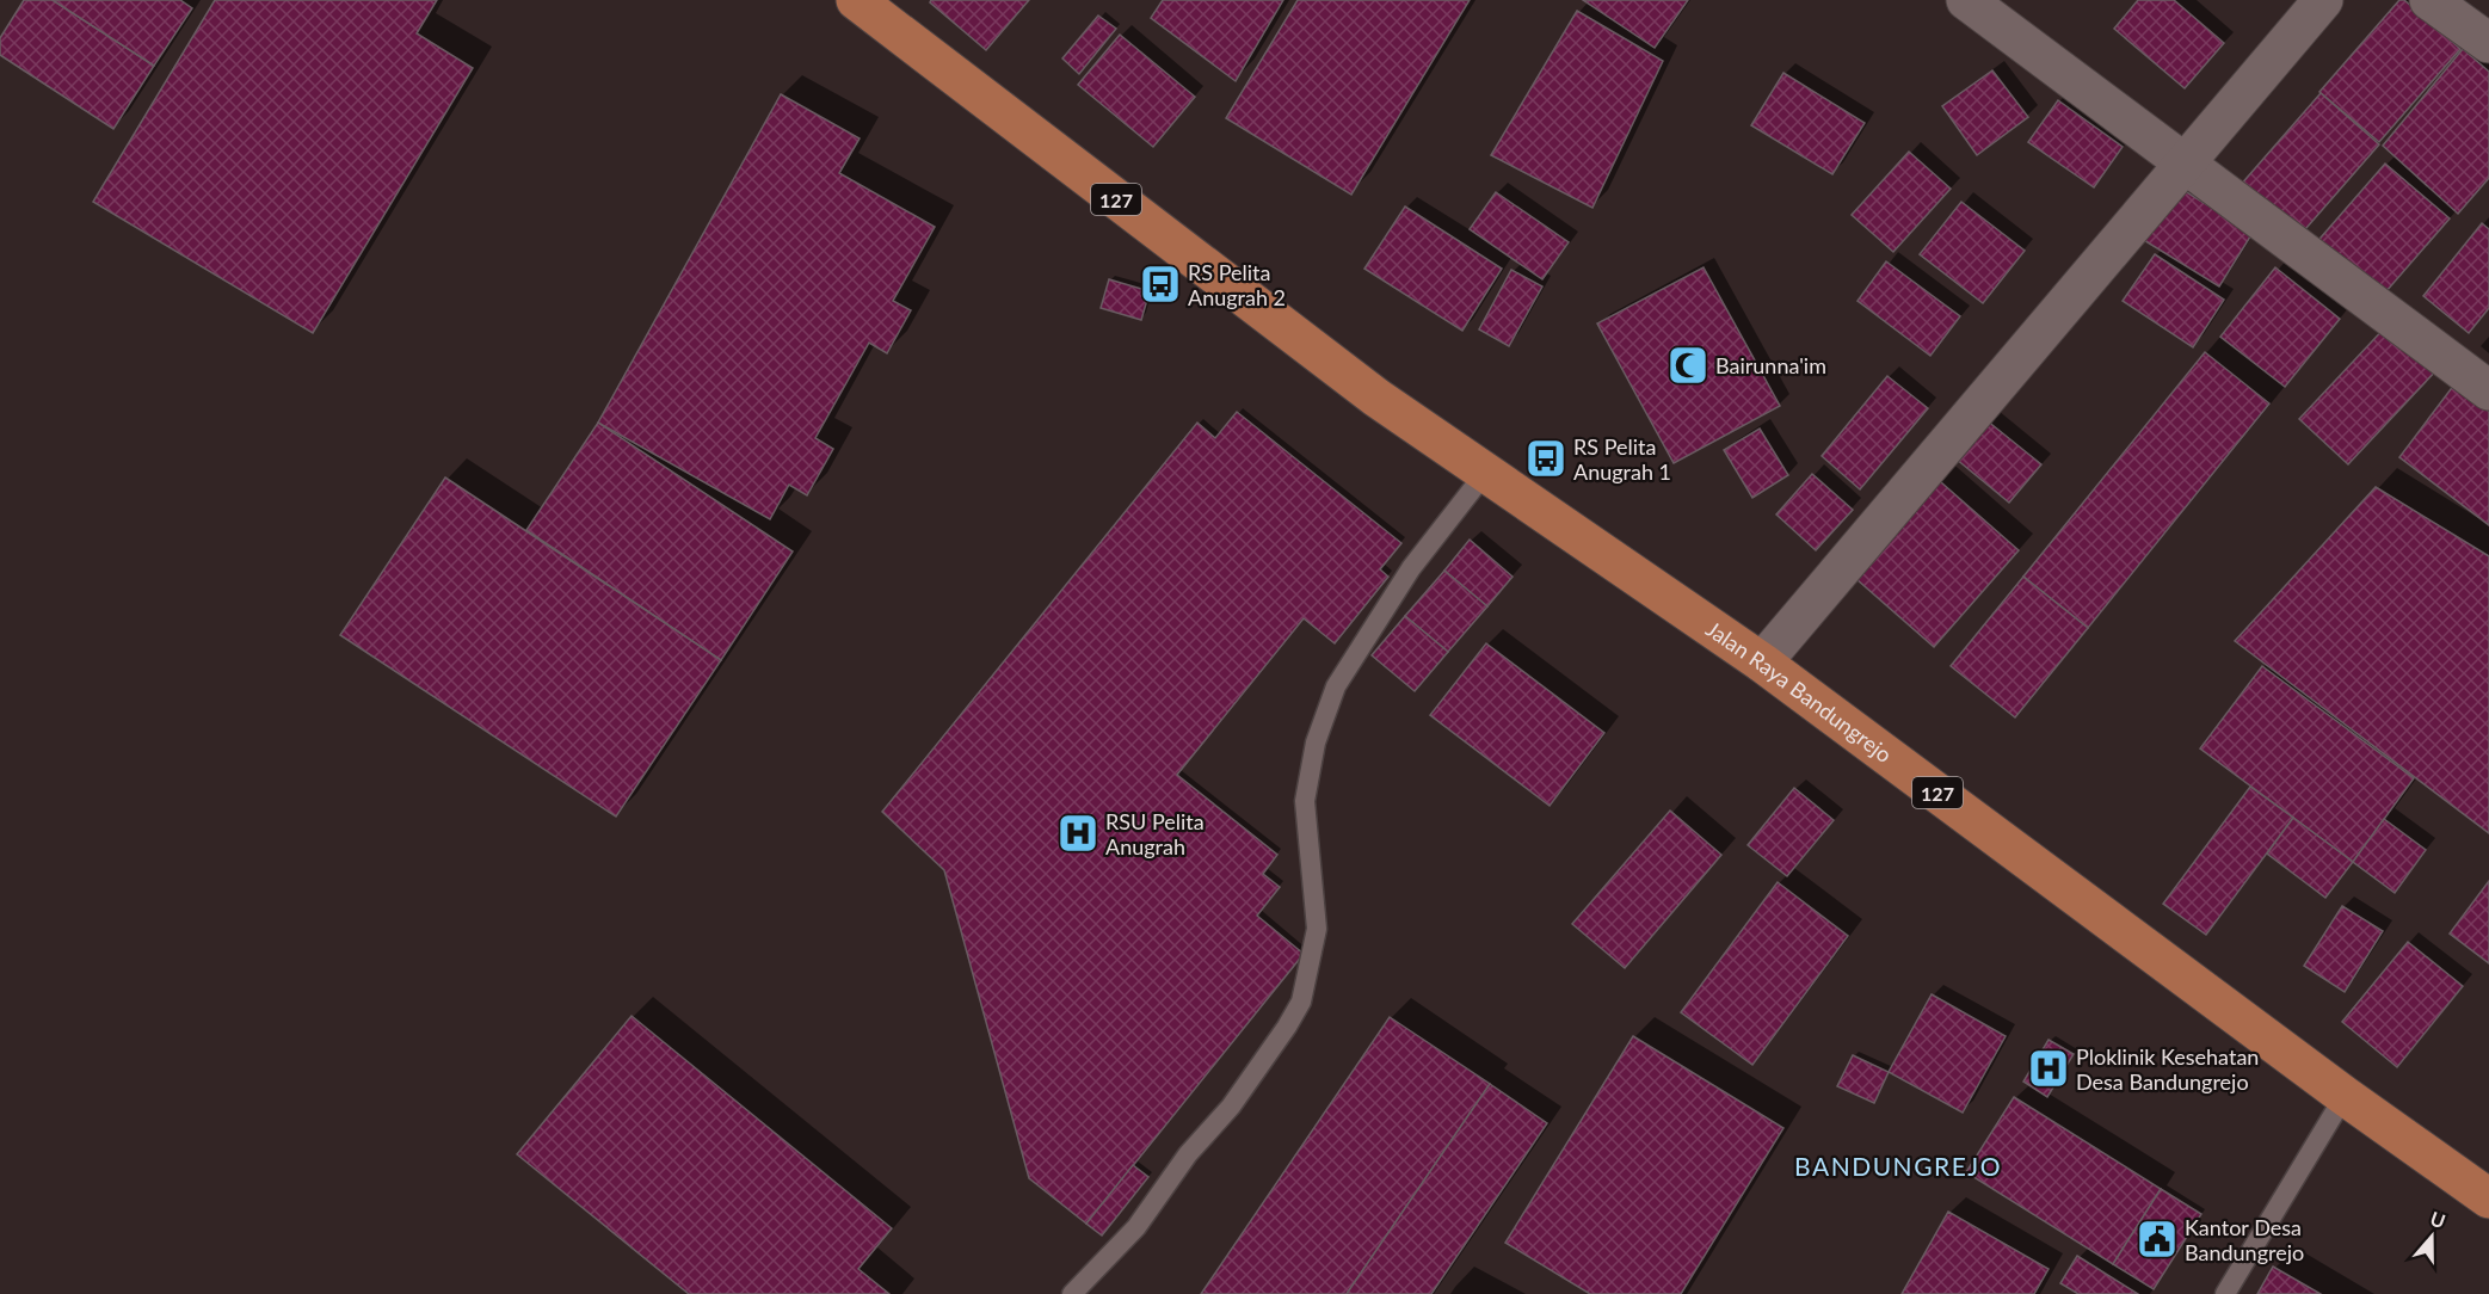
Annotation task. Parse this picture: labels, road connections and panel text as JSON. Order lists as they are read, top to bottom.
{
  "streets": {
    "main road": ["127", "Jalan Raya Bandungrejo"]
  },
  "districts": ["BANDUNGREJO"],
  "places": {
    "bus stop": ["RS Pelita Anugrah 2", "RS Pelita Anugrah 1"],
    "mosque": ["Bairunna'im"],
    "hospital": ["RSU Pelita Anugrah", "Ploklinik Kesehatan Desa Bandungrejo"],
    "public building": ["Kantor Desa Bandungrejo"]
  },
  "north": "top"
}
